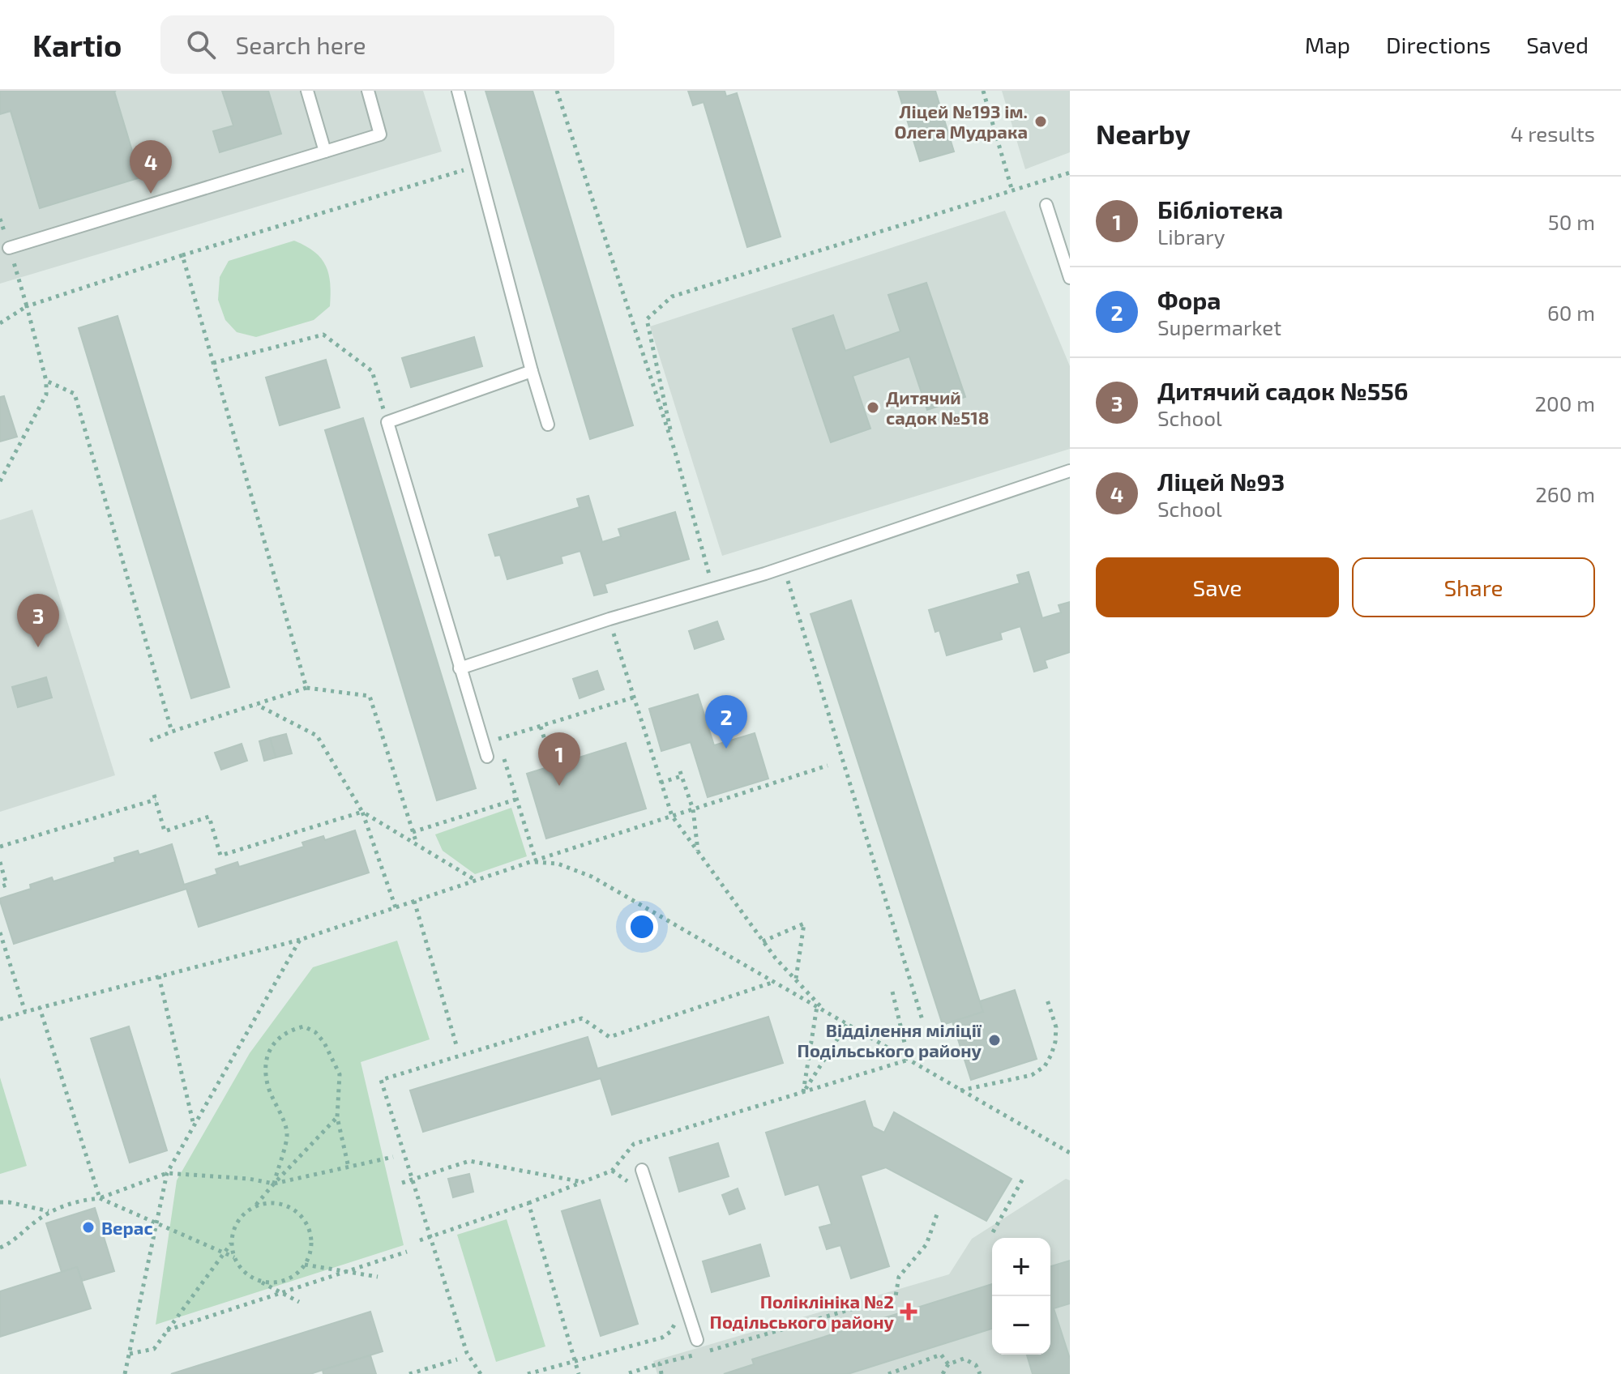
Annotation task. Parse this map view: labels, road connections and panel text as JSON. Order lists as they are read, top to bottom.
{
  "places": {
    "other": [
      "Ліцей №193 ім. Олега Мудрака",
      "Дитячий садок №518",
      "Відділення міліції Подільського району",
      "Верас"
    ],
    "health": ["Поліклініка №2 Подільського району"]
  },
  "page": {
    "header": "Kartio",
    "search": "Search here",
    "nav": ["Map", "Directions", "Saved"],
    "heading": ["Nearby", "4 results"],
    "pins": [
      "4",
      "3",
      "2",
      "1"
    ],
    "list": [
      {
        "mark": "1",
        "name": "Бібліотека",
        "note": "Library",
        "value": "50 m"
      },
      {
        "mark": "2",
        "name": "Фора",
        "note": "Supermarket",
        "value": "60 m"
      },
      {
        "mark": "3",
        "name": "Дитячий садок №556",
        "note": "School",
        "value": "200 m"
      },
      {
        "mark": "4",
        "name": "Ліцей №93",
        "note": "School",
        "value": "260 m"
      }
    ],
    "buttons": ["Save", "Share"],
    "map_buttons": ["+", "−"]
  }
}
